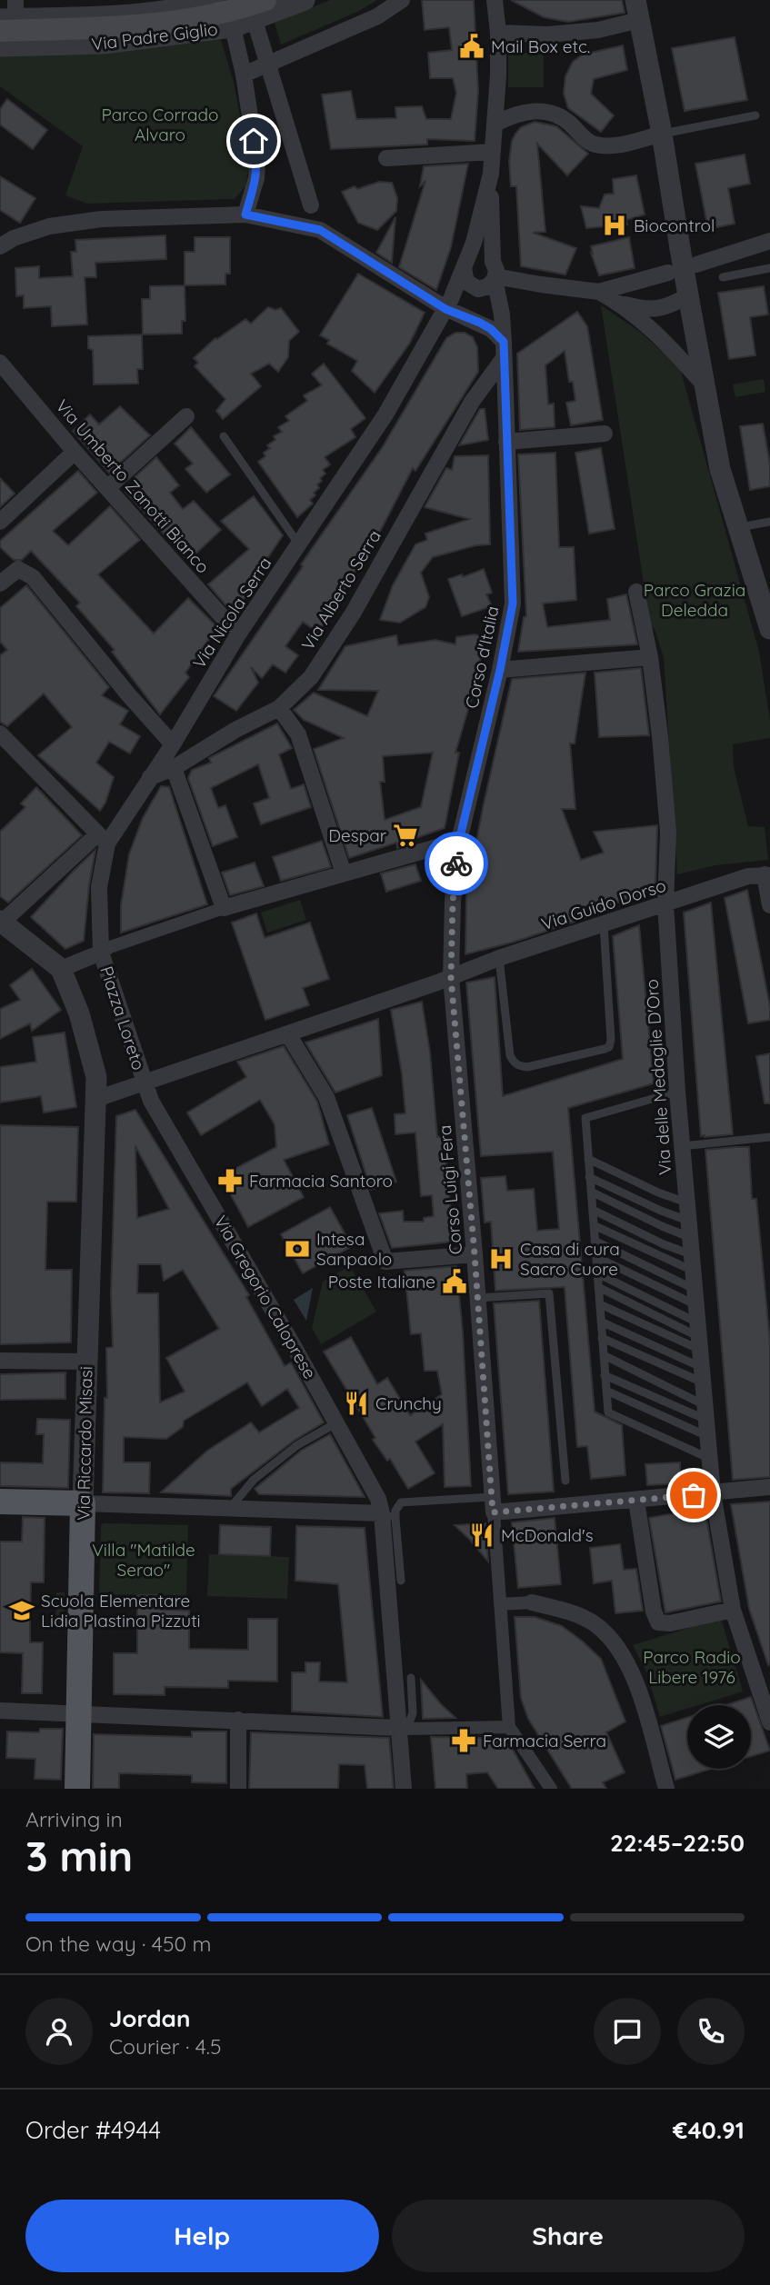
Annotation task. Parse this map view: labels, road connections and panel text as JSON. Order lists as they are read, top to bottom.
{
  "streets": {
    "main road": ["Via Riccardo Misasi"],
    "street": [
      "Via Padre Giglio",
      "Via Umberto Zanotti Bianco",
      "Via Alberto Serra",
      "Via Nicola Serra",
      "Corso d'Italia",
      "Via Guido Dorso",
      "Piazza Loreto",
      "Via delle Medaglie D'Oro",
      "Corso Luigi Fera",
      "Via Gregorio Caloprese"
    ]
  },
  "crossings": [
    ["Via Umberto Zanotti Bianco", "Via Nicola Serra"],
    ["Via Alberto Serra", "Via Nicola Serra"],
    ["Via Alberto Serra", "Corso d'Italia"],
    ["Via Nicola Serra", "Corso d'Italia"],
    ["Via Nicola Serra", "Piazza Loreto"],
    ["Corso d'Italia", "Via Guido Dorso"],
    ["Corso d'Italia", "Corso Luigi Fera"],
    ["Via Guido Dorso", "Piazza Loreto"],
    ["Via Guido Dorso", "Via delle Medaglie D'Oro"],
    ["Via Guido Dorso", "Corso Luigi Fera"],
    ["Via Guido Dorso", "Via Gregorio Caloprese"],
    ["Piazza Loreto", "Via Gregorio Caloprese"],
    ["Piazza Loreto", "Via Riccardo Misasi"]
  ],
  "parks": [
    "Parco Corrado Alvaro",
    "Parco Grazia Deledda",
    "Villa \"Matilde Serao\"",
    "Parco Radio Libere 1976"
  ],
  "places": {
    "public building": ["Mail Box etc.", "Poste Italiane"],
    "hospital": ["Biocontrol", "Casa di cura Sacro Cuore"],
    "supermarket": ["Despar"],
    "pharmacy": ["Farmacia Santoro", "Farmacia Serra"],
    "bank": ["Intesa Sanpaolo"],
    "restaurant": ["Crunchy", "McDonald's"],
    "school or university": ["Scuola Elementare Lidia Plastina Pizzuti"]
  },
  "page": {
    "heading": ["3 min", "Arriving in", "22:45–22:50"],
    "panel": [
      "Jordan",
      "Courier · 4.5",
      "Order #4944",
      "€40.91"
    ],
    "bar": "On the way · 450 m",
    "buttons": ["Help", "Share"]
  }
}
